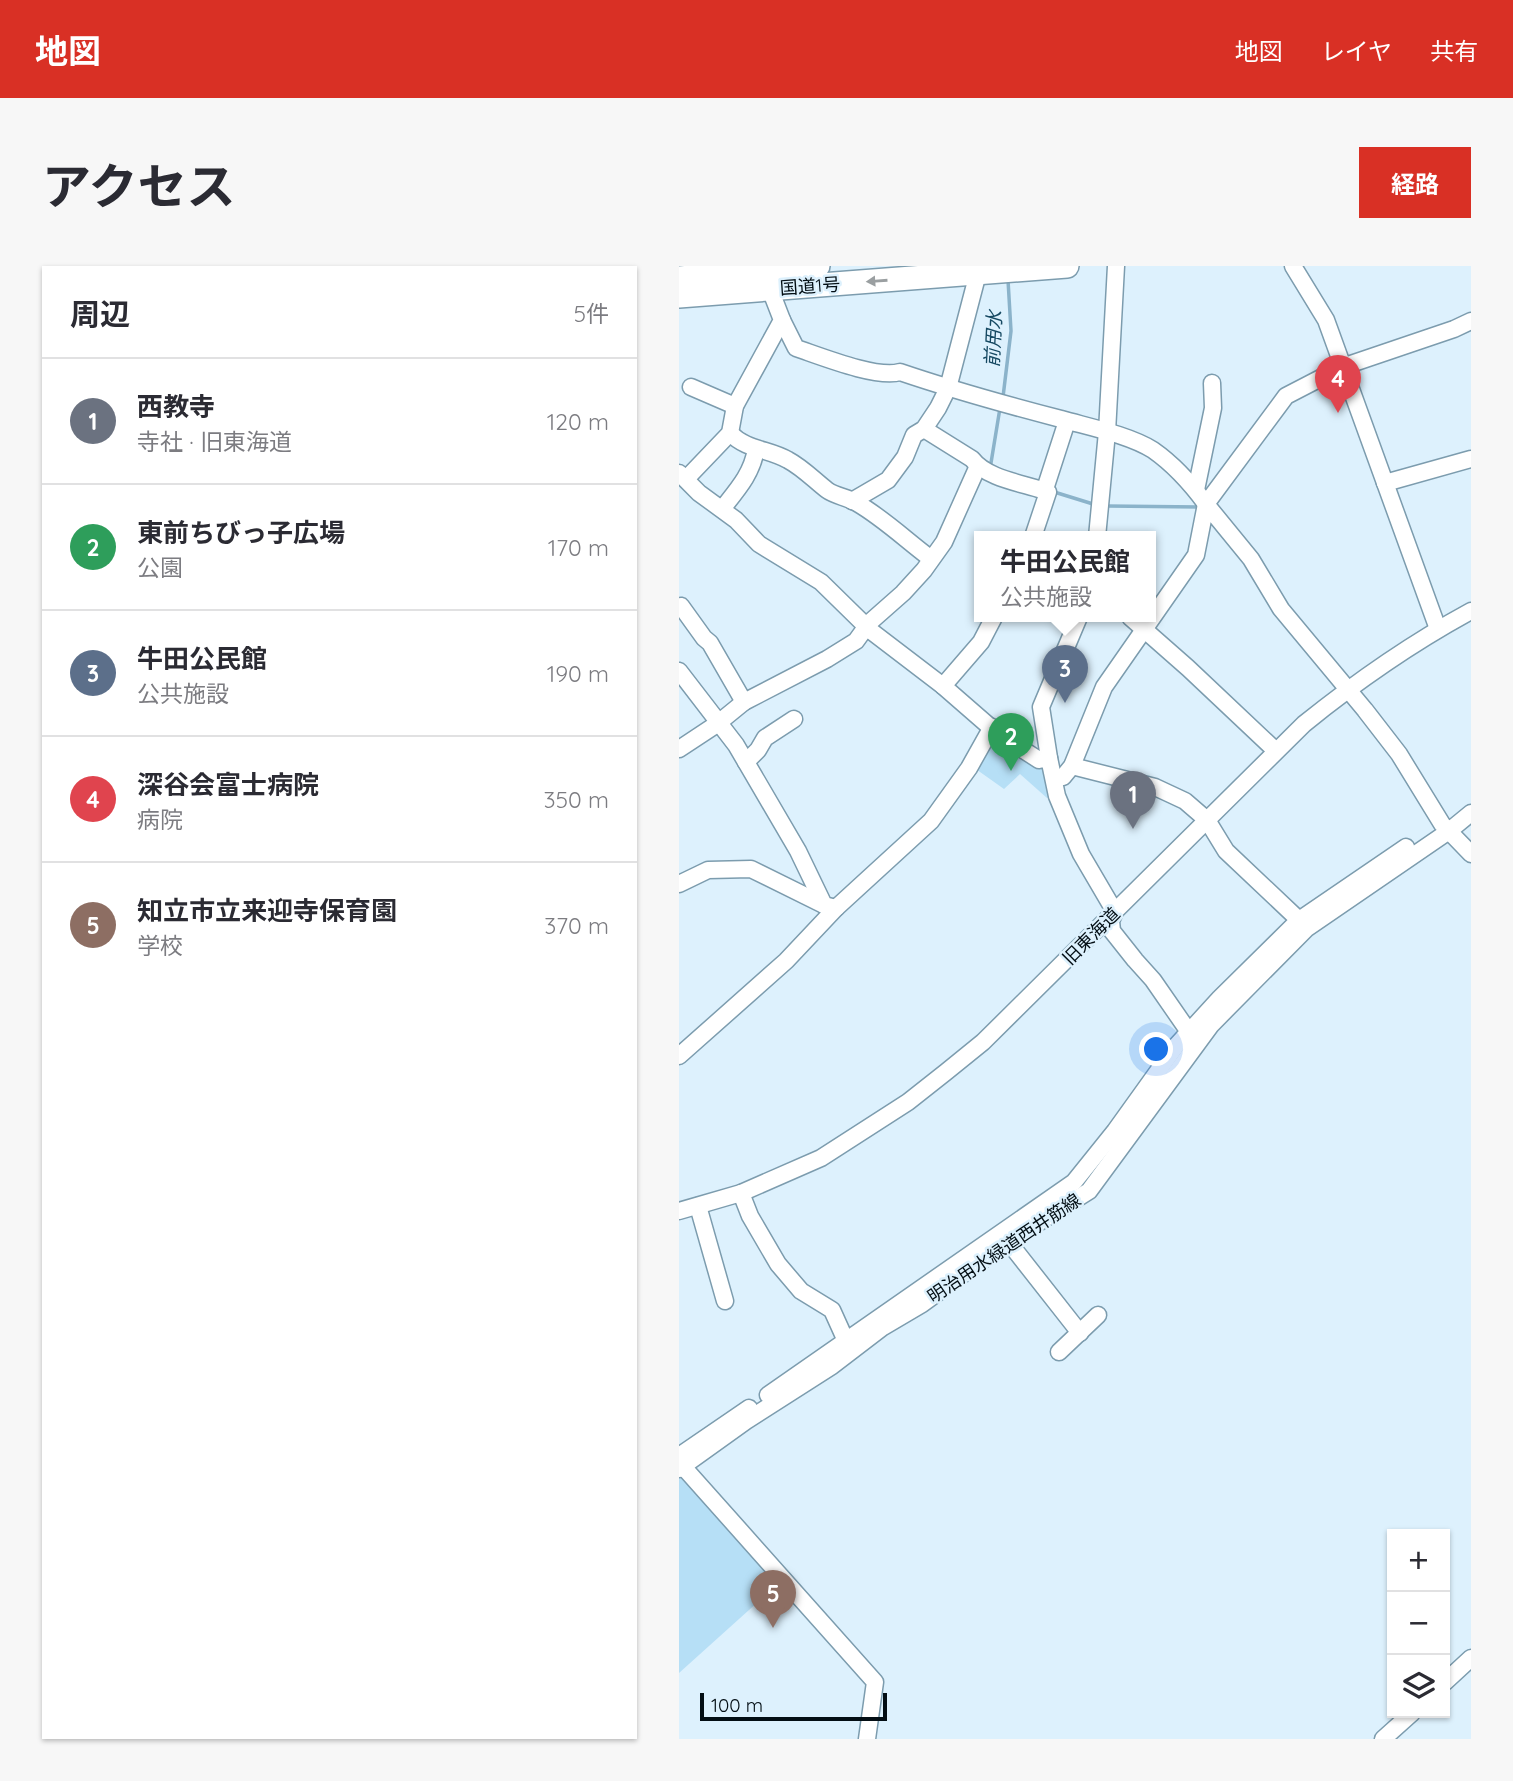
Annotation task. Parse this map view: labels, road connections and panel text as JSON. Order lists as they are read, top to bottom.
{
  "streets": {
    "highway": ["国道1号"],
    "street": ["旧東海道", "明治用水緑道西井筋線"]
  },
  "one_way": ["国道1号"],
  "water": ["前用水"],
  "scale_bar": "100 m",
  "page": {
    "header": "地図",
    "nav": ["地図", "レイヤ", "共有"],
    "title": "アクセス",
    "buttons": "経路",
    "heading": ["周辺", "5件"],
    "pins": [
      "4",
      "3",
      "2",
      "1",
      "5"
    ],
    "list": [
      {
        "mark": "1",
        "name": "西教寺",
        "note": "寺社 · 旧東海道",
        "value": "120 m"
      },
      {
        "mark": "2",
        "name": "東前ちびっ子広場",
        "note": "公園",
        "value": "170 m"
      },
      {
        "mark": "3",
        "name": "牛田公民館",
        "note": "公共施設",
        "value": "190 m"
      },
      {
        "mark": "4",
        "name": "深谷会富士病院",
        "note": "病院",
        "value": "350 m"
      },
      {
        "mark": "5",
        "name": "知立市立来迎寺保育園",
        "note": "学校",
        "value": "370 m"
      }
    ],
    "popup": ["牛田公民館", "公共施設"],
    "map_buttons": ["+", "−"],
    "scale": "100 m"
  }
}
